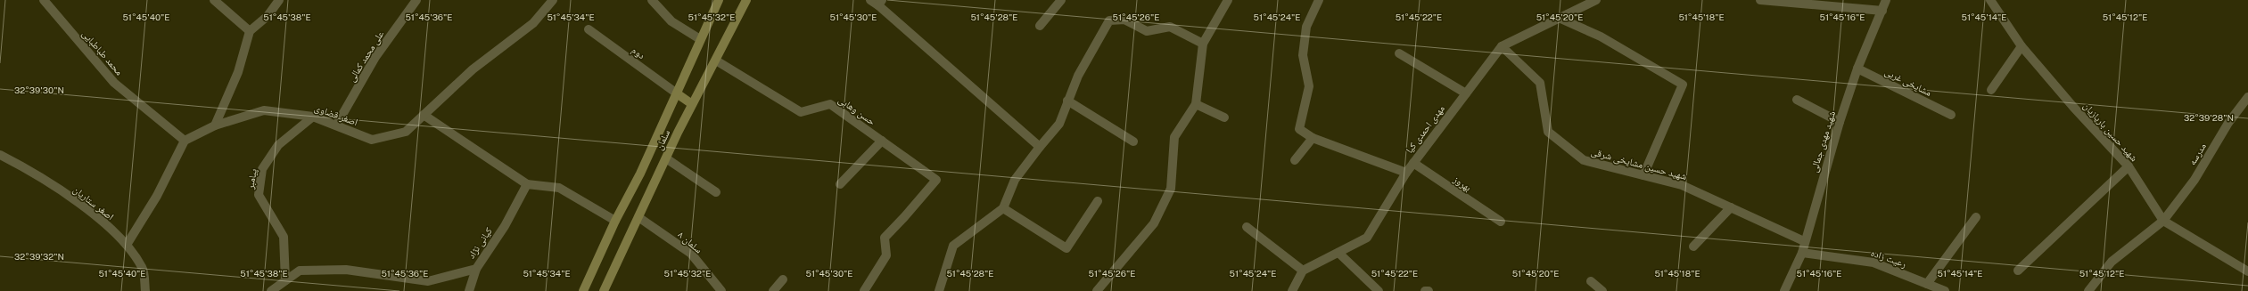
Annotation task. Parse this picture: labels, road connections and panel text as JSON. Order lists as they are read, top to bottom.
{
  "streets": {
    "main road": ["سلمان"],
    "street": [
      "محمد طباطبایی",
      "دوم",
      "علی محمد کمالی",
      "مشایخی غربی",
      "حسن وهابی",
      "اصغر قضاوی",
      "مهدی احمدی کیا",
      "شهید حسین بارپازیان",
      "شهید مهدی جمالی",
      "مدرسه",
      "شهید حسین مشایخی شرقی",
      "پیامبر",
      "بهروز",
      "اصغر ستاریان",
      "سلمان ۸",
      "کیانی نژاد",
      "رعیت زاده"
    ]
  },
  "crossings": [
    ["محمد طباطبایی", "اصغر قضاوی"],
    ["دوم", "سلمان"],
    ["علی محمد کمالی", "اصغر قضاوی"],
    ["مشایخی غربی", "شهید مهدی جمالی"],
    ["حسن وهابی", "سلمان"],
    ["اصغر قضاوی", "پیامبر"],
    ["مهدی احمدی کیا", "شهید حسین مشایخی شرقی"],
    ["مهدی احمدی کیا", "بهروز"],
    ["شهید حسین بارپازیان", "مدرسه"],
    ["سلمان", "سلمان ۸"],
    ["شهید مهدی جمالی", "شهید حسین مشایخی شرقی"],
    ["شهید مهدی جمالی", "رعیت زاده"],
    ["پیامبر", "کیانی نژاد"]
  ],
  "coordinates": [
    "51°45'40\"E",
    "51°45'38\"E",
    "51°45'36\"E",
    "51°45'34\"E",
    "51°45'32\"E",
    "51°45'30\"E",
    "51°45'28\"E",
    "51°45'26\"E",
    "51°45'24\"E",
    "51°45'22\"E",
    "51°45'20\"E",
    "51°45'18\"E",
    "51°45'16\"E",
    "51°45'14\"E",
    "51°45'12\"E",
    "32°39'30\"N",
    "32°39'28\"N",
    "32°39'32\"N"
  ]
}
